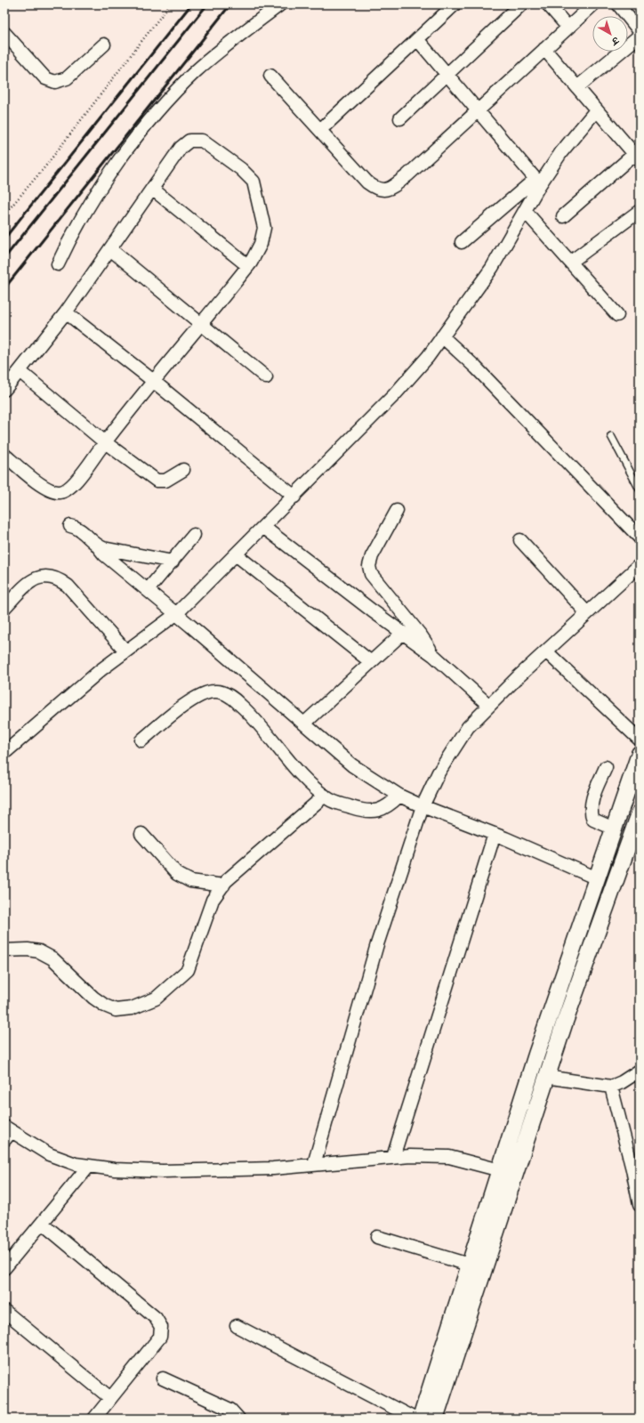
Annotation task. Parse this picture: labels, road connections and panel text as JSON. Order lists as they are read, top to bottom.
{
  "north": "bottom right"
}
